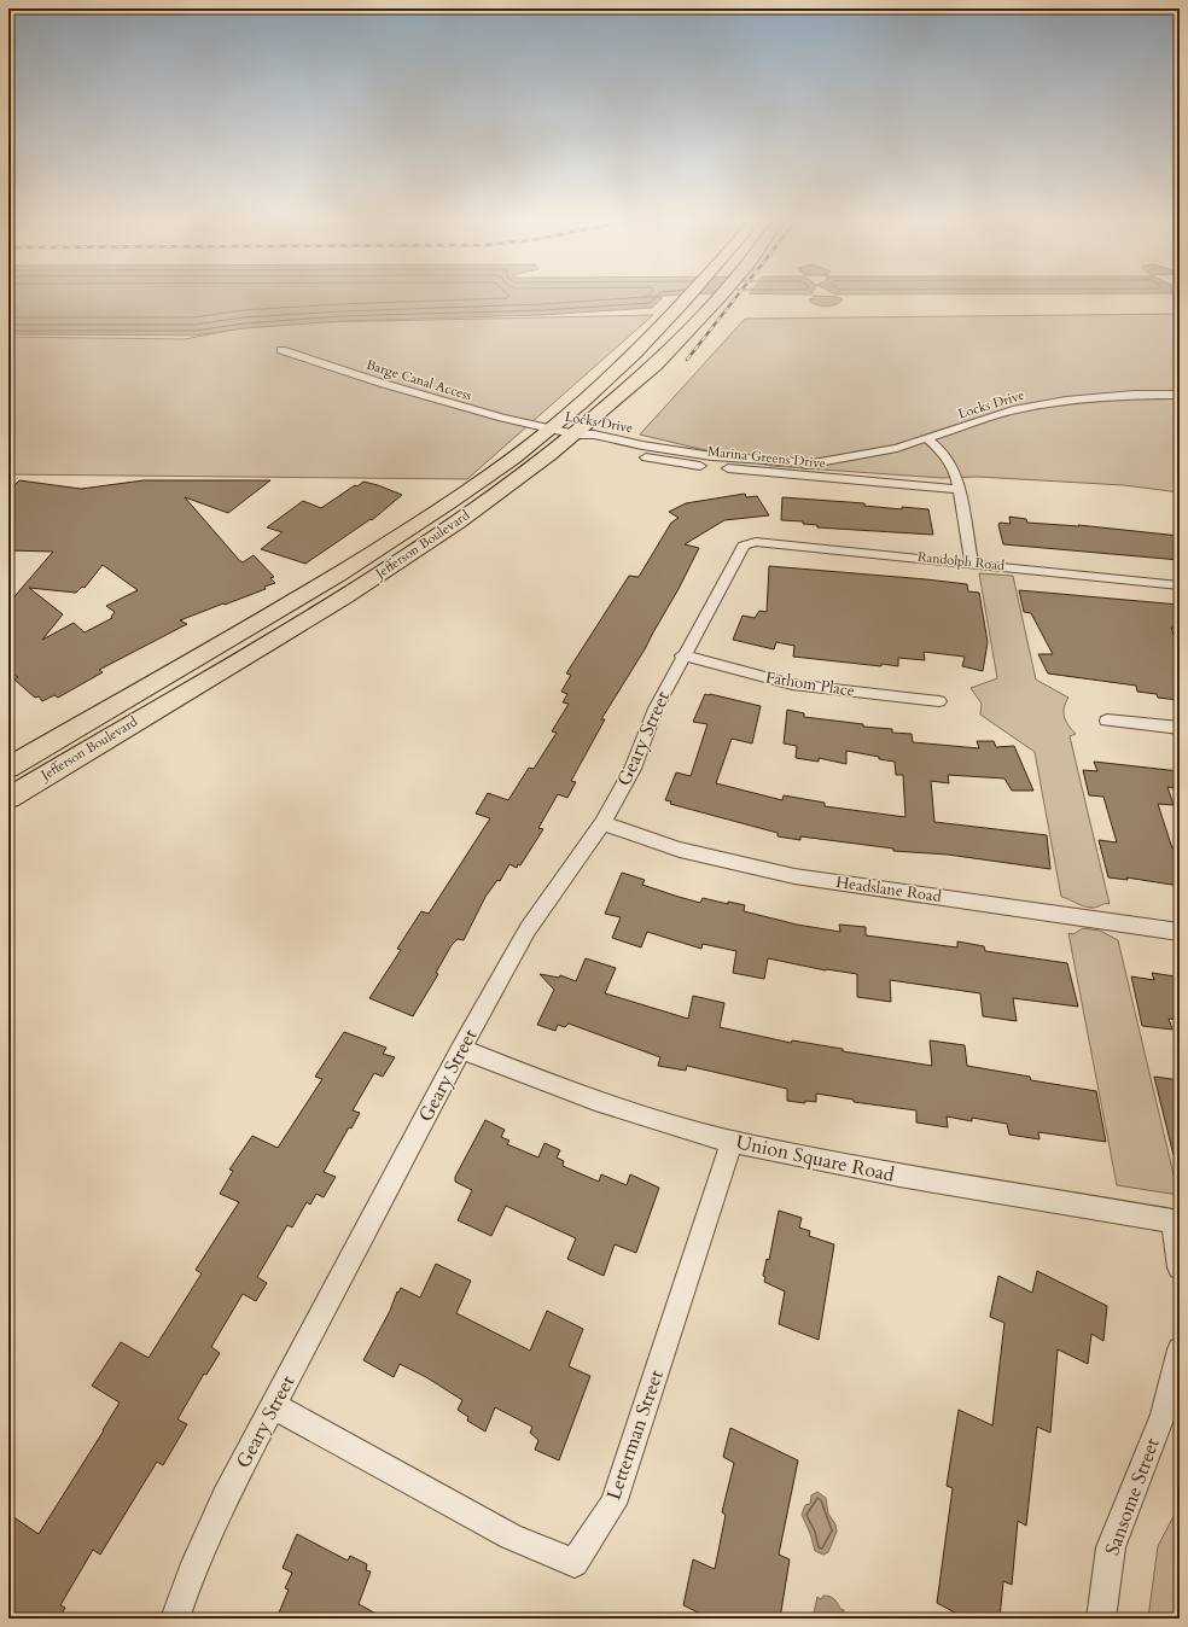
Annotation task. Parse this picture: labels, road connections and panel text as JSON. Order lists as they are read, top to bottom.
{
  "streets": {
    "main road": ["Jefferson Boulevard"],
    "street": [
      "Barge Canal Access",
      "Locks Drive",
      "Marina Greens Drive",
      "Randolph Road",
      "Fathom Place",
      "Geary Street",
      "Headslane Road",
      "Union Square Road",
      "Letterman Street",
      "Sansome Street"
    ]
  },
  "crossings": [
    ["Barge Canal Access", "Locks Drive"],
    ["Barge Canal Access", "Jefferson Boulevard"],
    ["Locks Drive", "Marina Greens Drive"],
    ["Locks Drive", "Jefferson Boulevard"],
    ["Marina Greens Drive", "Jefferson Boulevard"],
    ["Randolph Road", "Geary Street"],
    ["Fathom Place", "Geary Street"],
    ["Geary Street", "Headslane Road"],
    ["Geary Street", "Union Square Road"],
    ["Geary Street", "Letterman Street"],
    ["Union Square Road", "Letterman Street"]
  ]
}
